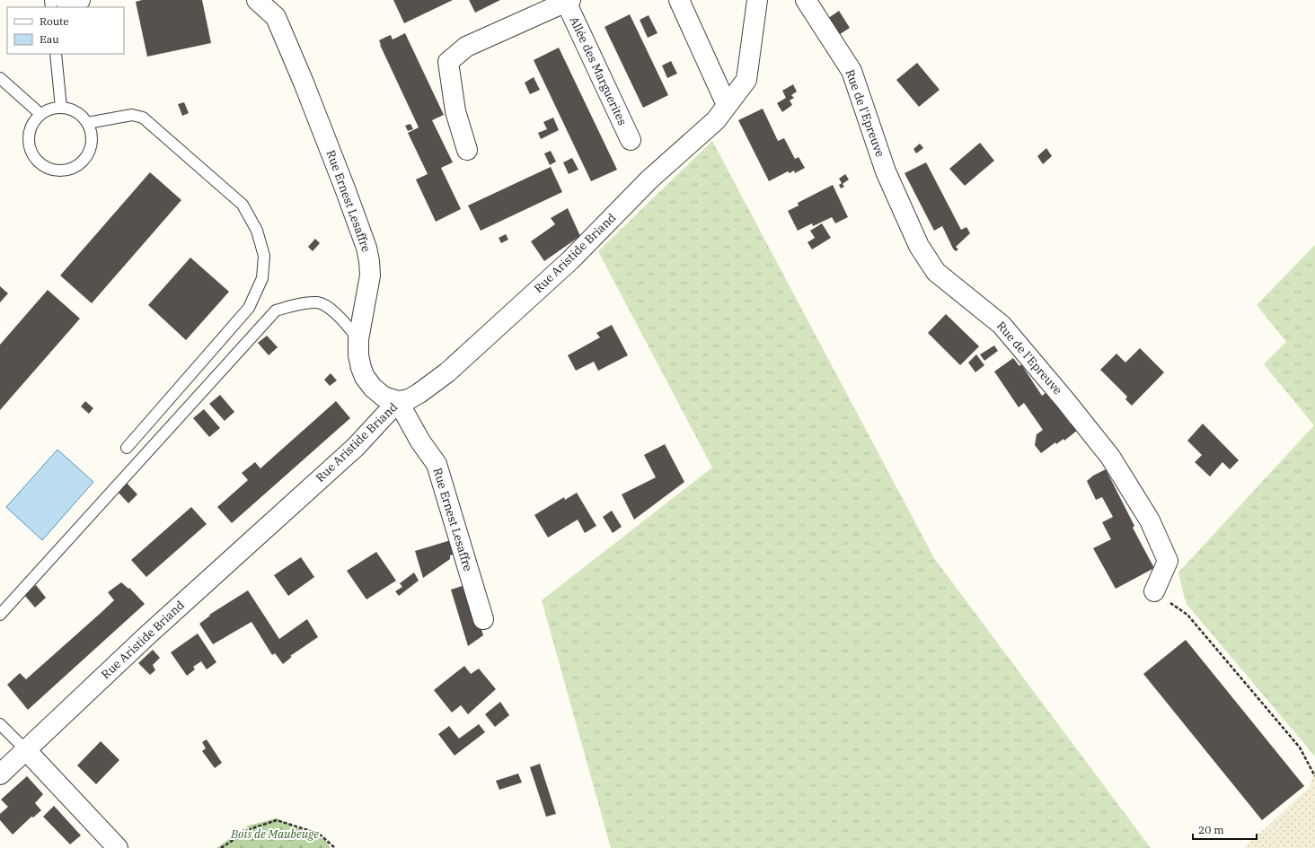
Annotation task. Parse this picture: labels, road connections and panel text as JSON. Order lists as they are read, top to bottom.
{
  "streets": {
    "street": [
      "Allée des Marguerites",
      "Rue de l'Epreuve",
      "Rue Ernest Lesaffre",
      "Rue Aristide Briand"
    ]
  },
  "crossings": [
    ["Rue Ernest Lesaffre", "Rue Aristide Briand"]
  ],
  "parks": ["Bois de Maubeuge"],
  "legend": ["Route", "Eau"],
  "scale_bar": "20 m"
}
